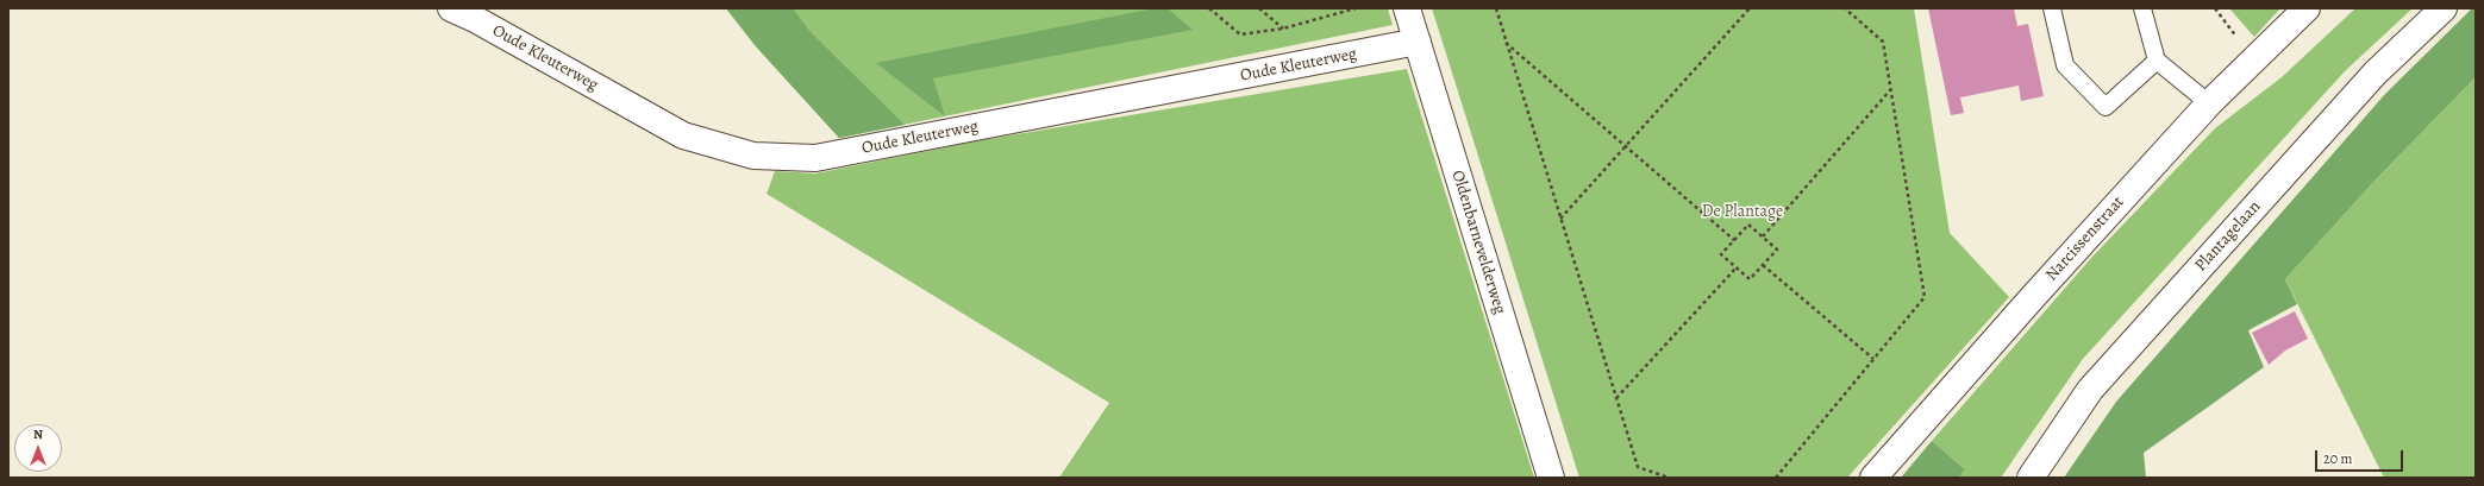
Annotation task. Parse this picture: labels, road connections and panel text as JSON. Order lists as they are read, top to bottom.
{
  "streets": {
    "street": [
      "Oude Kleuterweg",
      "Plantagelaan",
      "Narcissenstraat",
      "Oldenbarnevelderweg"
    ]
  },
  "crossings": [
    ["Oude Kleuterweg", "Oldenbarnevelderweg"]
  ],
  "parks": ["De Plantage"],
  "scale_bar": "20 m",
  "north": "top"
}
